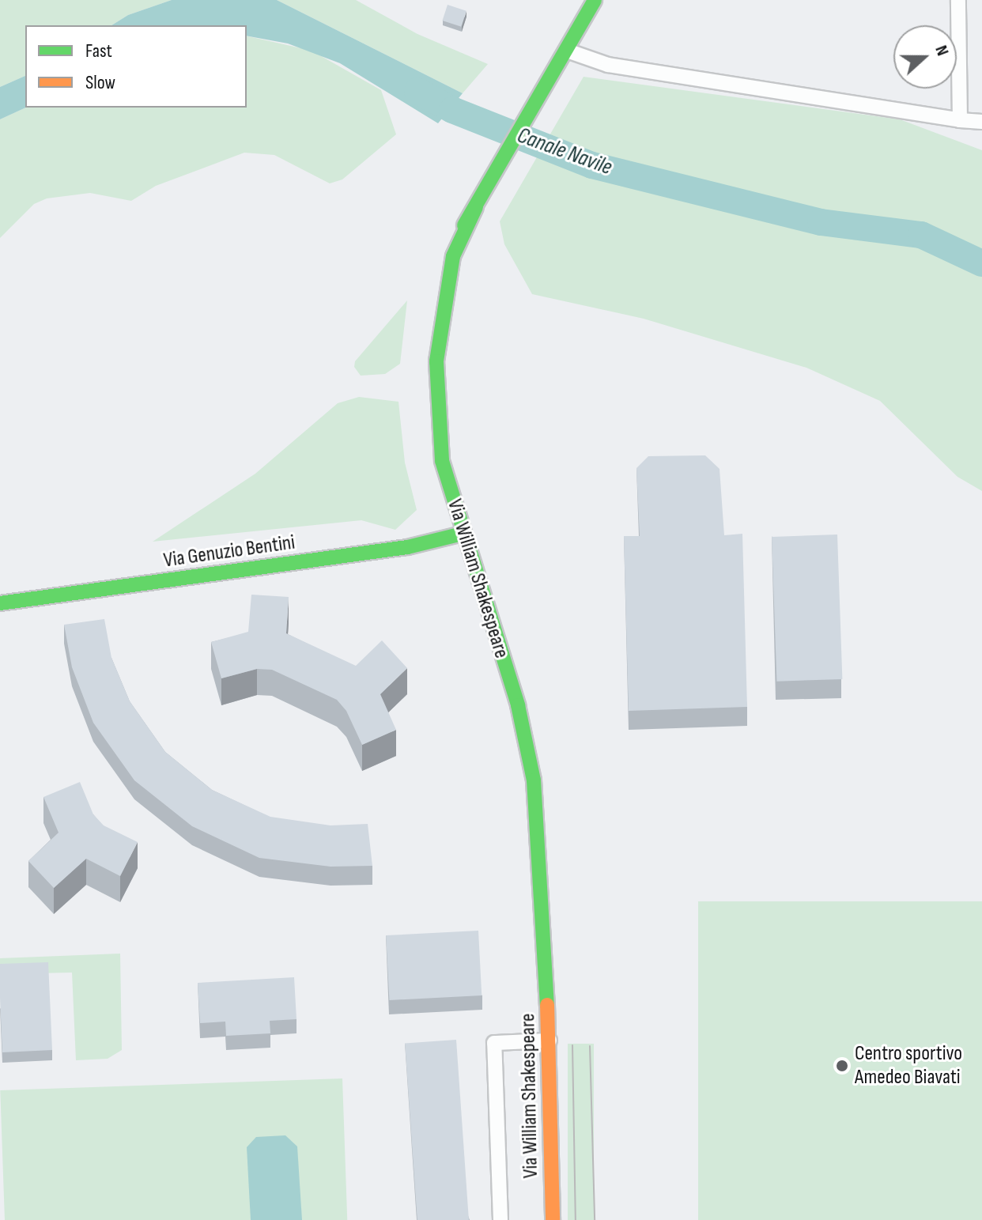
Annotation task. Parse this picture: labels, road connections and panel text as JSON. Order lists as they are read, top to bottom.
{
  "streets": {
    "main road": ["Via Genuzio Bentini", "Via William Shakespeare"]
  },
  "crossings": [
    ["Via Genuzio Bentini", "Via William Shakespeare"]
  ],
  "water": ["Canale Navile"],
  "places": ["Centro sportivo Amedeo Biavati"],
  "legend": ["Fast", "Slow"],
  "north": "right"
}
